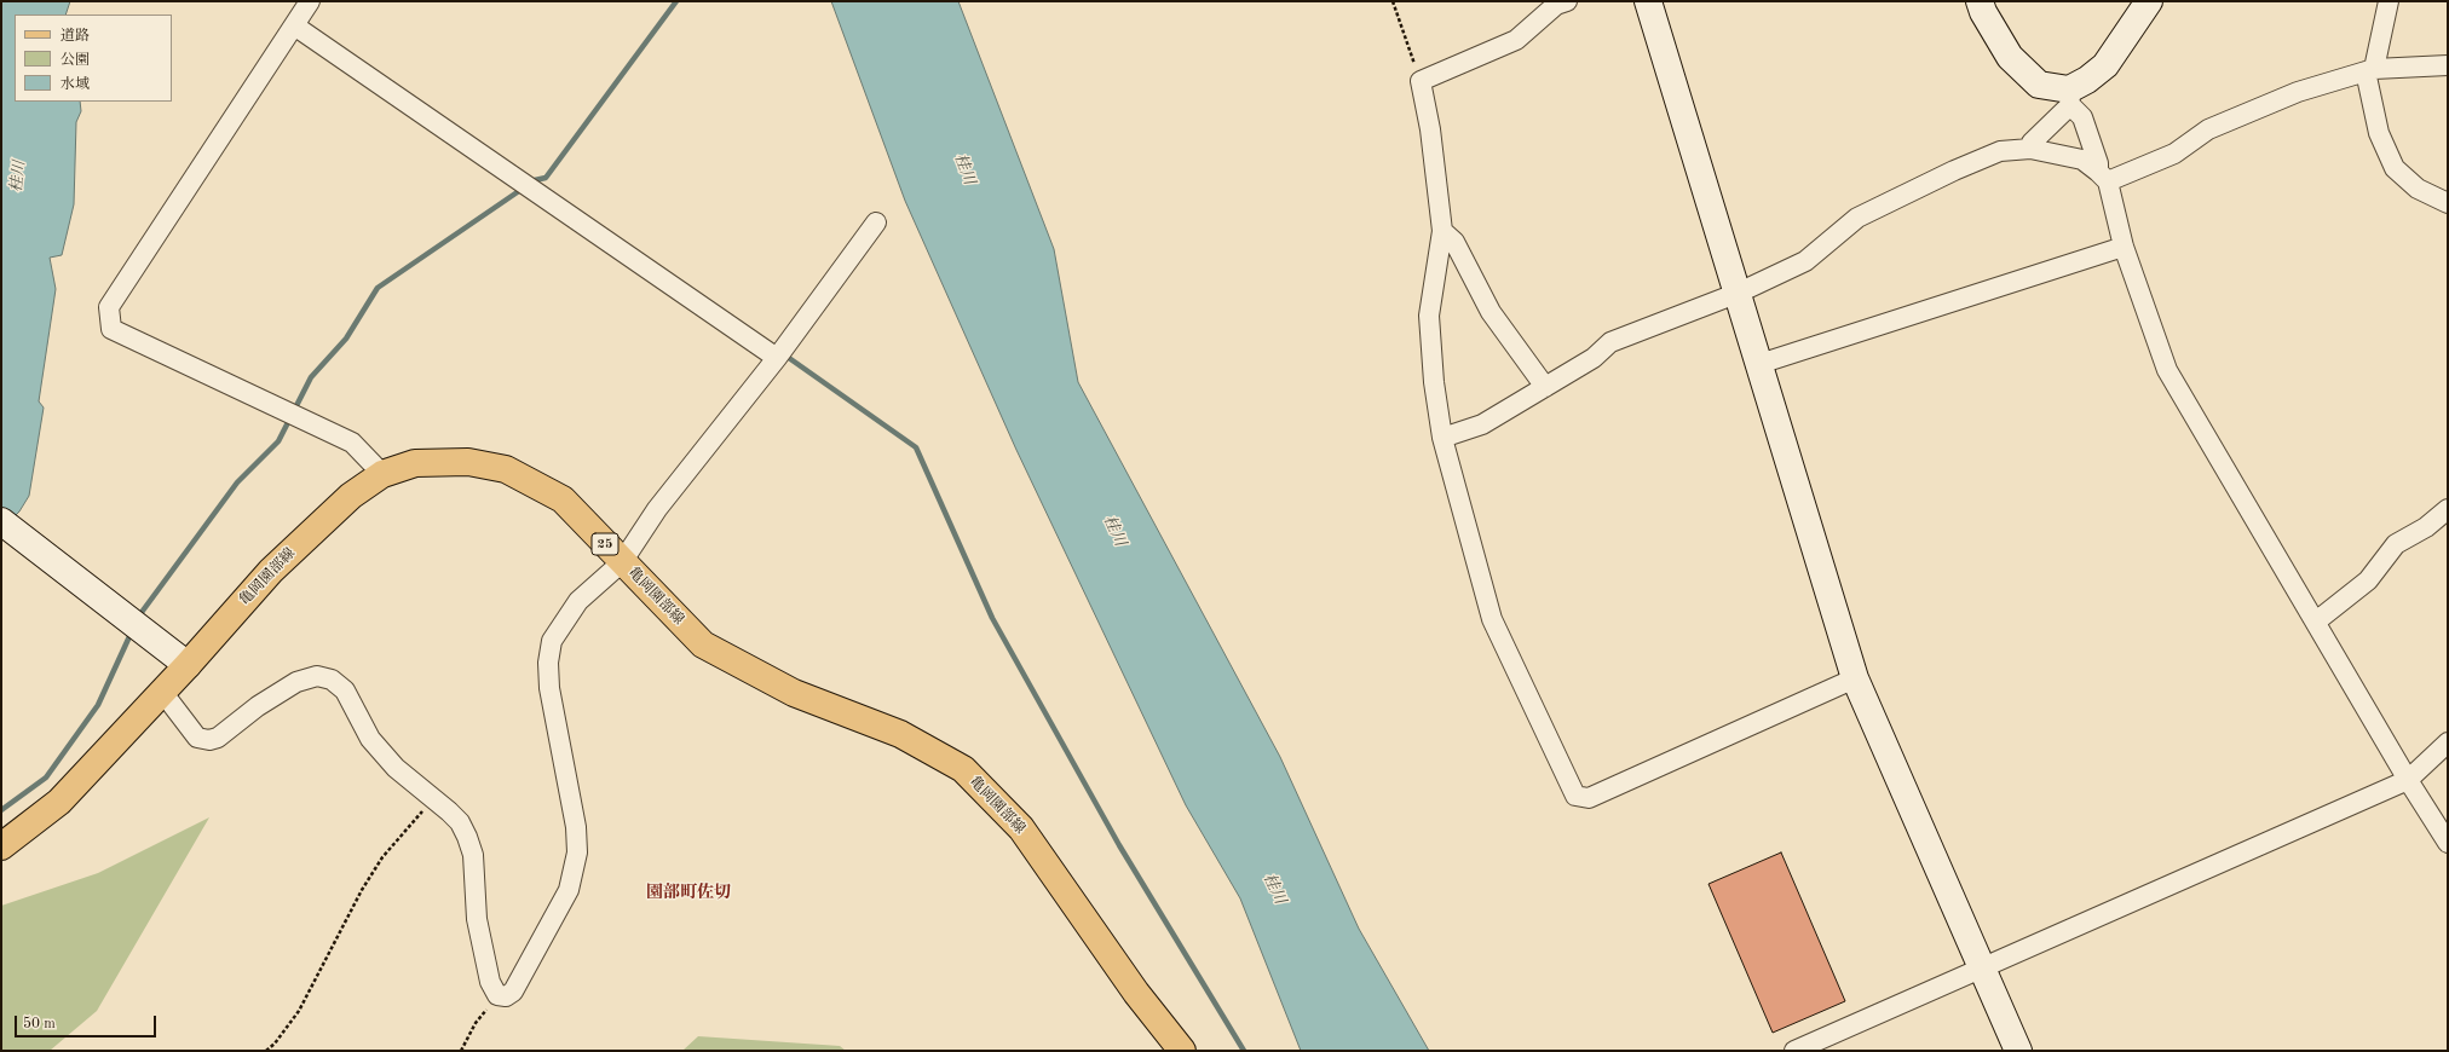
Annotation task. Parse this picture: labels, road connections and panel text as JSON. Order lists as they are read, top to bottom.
{
  "streets": {
    "main road": ["25", "亀岡園部線"]
  },
  "districts": ["園部町佐切"],
  "water": ["桂川"],
  "legend": ["道路", "公園", "水域"],
  "scale_bar": "50 m"
}
